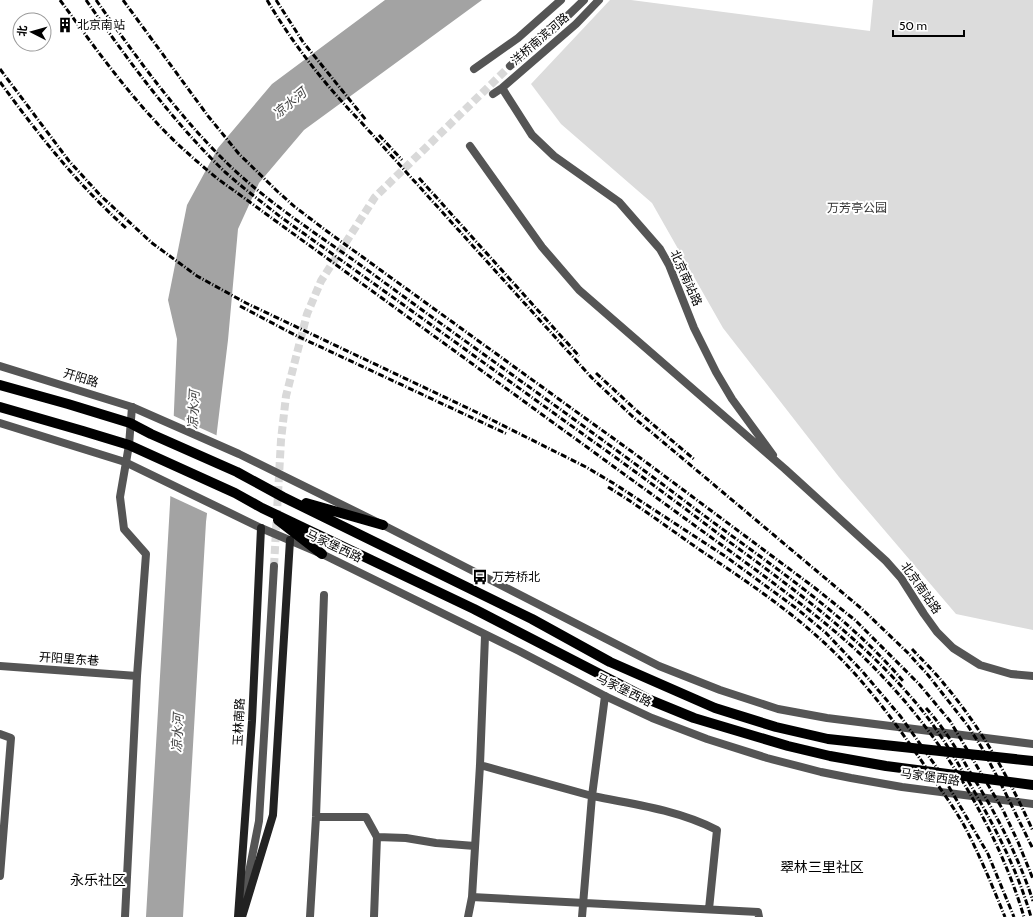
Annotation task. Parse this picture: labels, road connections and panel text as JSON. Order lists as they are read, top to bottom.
{
  "streets": {
    "main road": ["马家堡西路", "玉林南路"],
    "street": [
      "洋桥南滨河路",
      "北京南站路",
      "开阳路",
      "开阳里东巷"
    ]
  },
  "crossings": [
    ["洋桥南滨河路", "北京南站路"],
    ["马家堡西路", "玉林南路"]
  ],
  "districts": ["翠林三里社区", "永乐社区"],
  "water": ["凉水河"],
  "parks": ["万芳亭公园"],
  "places": {
    "building": ["北京南站"],
    "bus stop": ["万芳桥北"]
  },
  "scale_bar": "50 m",
  "north": "left"
}
